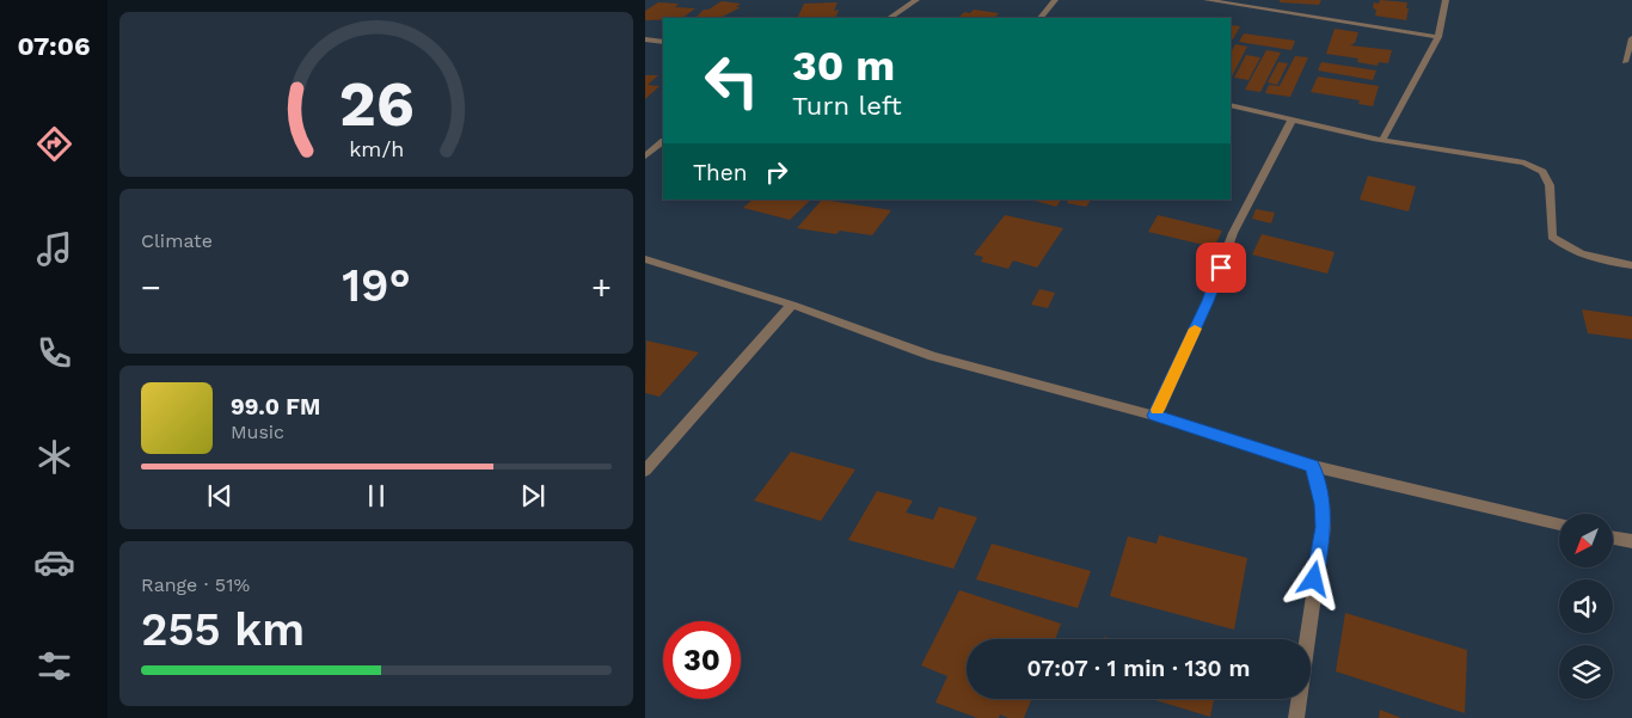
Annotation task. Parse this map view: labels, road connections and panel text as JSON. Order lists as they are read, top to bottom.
{
  "north": "bottom left",
  "page": {
    "tabs": "07:06",
    "turn": ["30 m", "Turn left"],
    "then": "Then",
    "tile": [
      "Climate",
      ["Range · 51%", "255 km"]
    ],
    "heat": ["−", "19°", "+"],
    "song": ["99.0 FM", "Music"],
    "limit": "30",
    "trip": "07:07 · 1 min · 130 m",
    "gauge": ["26", "km/h"]
  }
}
